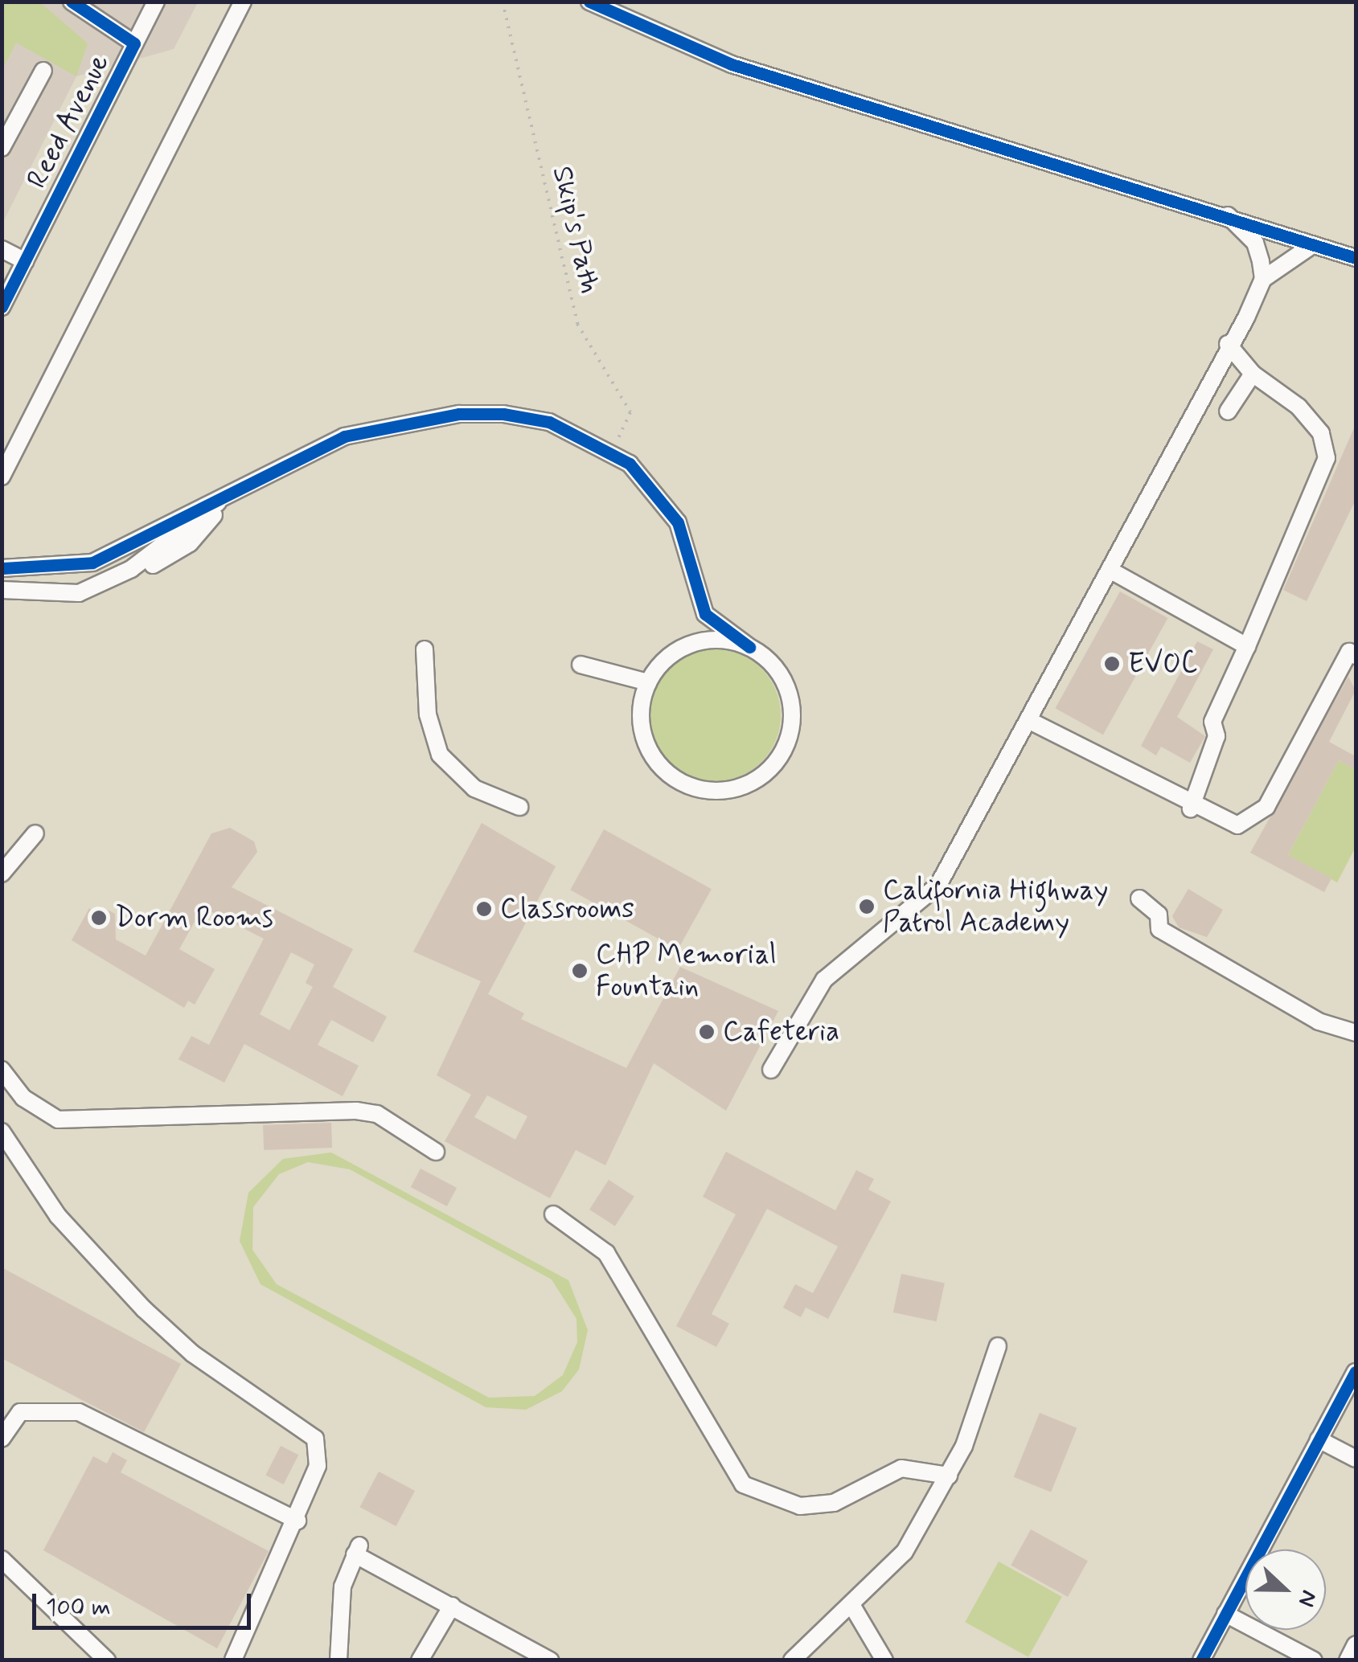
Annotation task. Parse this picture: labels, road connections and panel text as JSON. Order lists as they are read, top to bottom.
{
  "streets": {
    "street": ["Reed Avenue"],
    "path": ["Skip's Path"]
  },
  "places": [
    "EVOC",
    "California Highway Patrol Academy",
    "Classrooms",
    "Dorm Rooms",
    "CHP Memorial Fountain",
    "Cafeteria"
  ],
  "scale_bar": "100 m",
  "north": "right"
}
